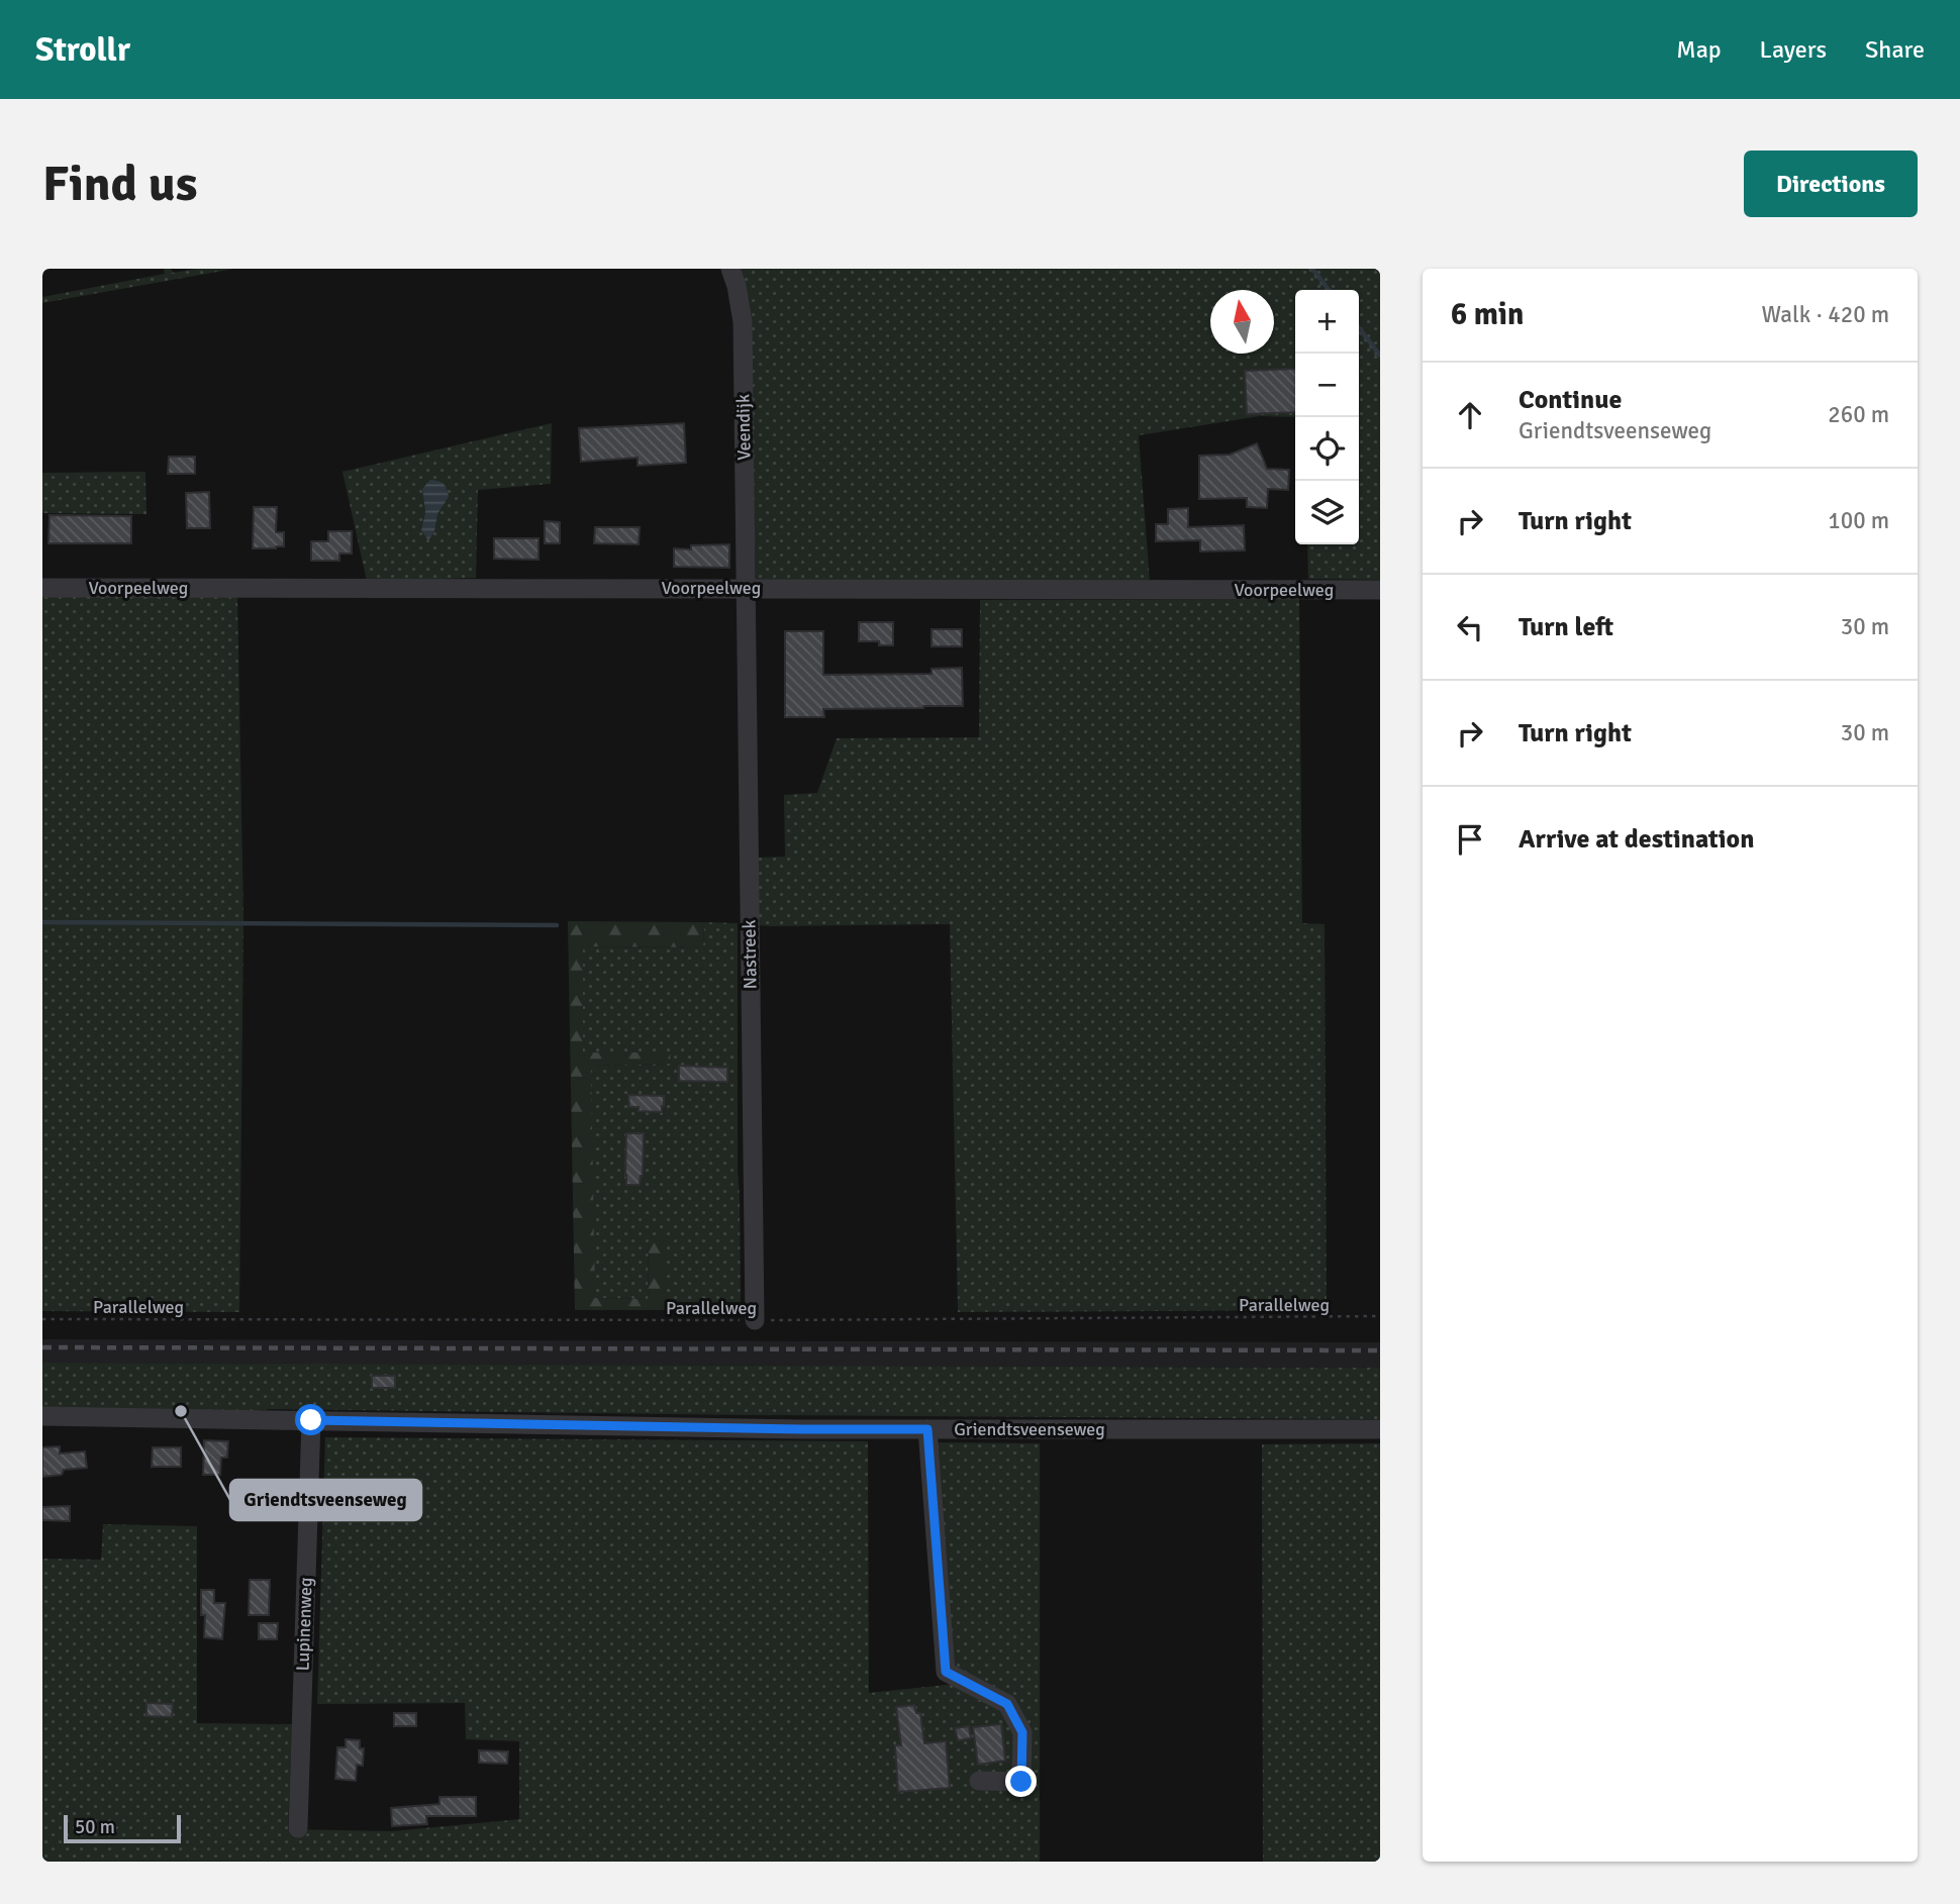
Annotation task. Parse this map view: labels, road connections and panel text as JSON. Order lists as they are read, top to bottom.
{
  "streets": {
    "street": [
      "Veendijk",
      "Voorpeelweg",
      "Nastreek",
      "Griendtsveenseweg",
      "Lupinenweg"
    ],
    "path": ["Parallelweg"]
  },
  "crossings": [
    ["Veendijk", "Voorpeelweg"],
    ["Veendijk", "Nastreek"],
    ["Voorpeelweg", "Nastreek"],
    ["Nastreek", "Parallelweg"],
    ["Griendtsveenseweg", "Lupinenweg"]
  ],
  "places": ["Griendtsveenseweg"],
  "scale_bar": "50 m",
  "north": "top",
  "page": {
    "header": "Strollr",
    "nav": ["Map", "Layers", "Share"],
    "buttons": "Directions",
    "title": "Find us",
    "heading": ["6 min", "Walk · 420 m"],
    "map_buttons": ["+", "−"],
    "list": [
      ["Continue", "Griendtsveenseweg", "260 m"],
      ["Turn right", "100 m"],
      ["Turn left", "30 m"],
      ["Turn right", "30 m"],
      "Arrive at destination"
    ],
    "scale": "50 m"
  }
}
